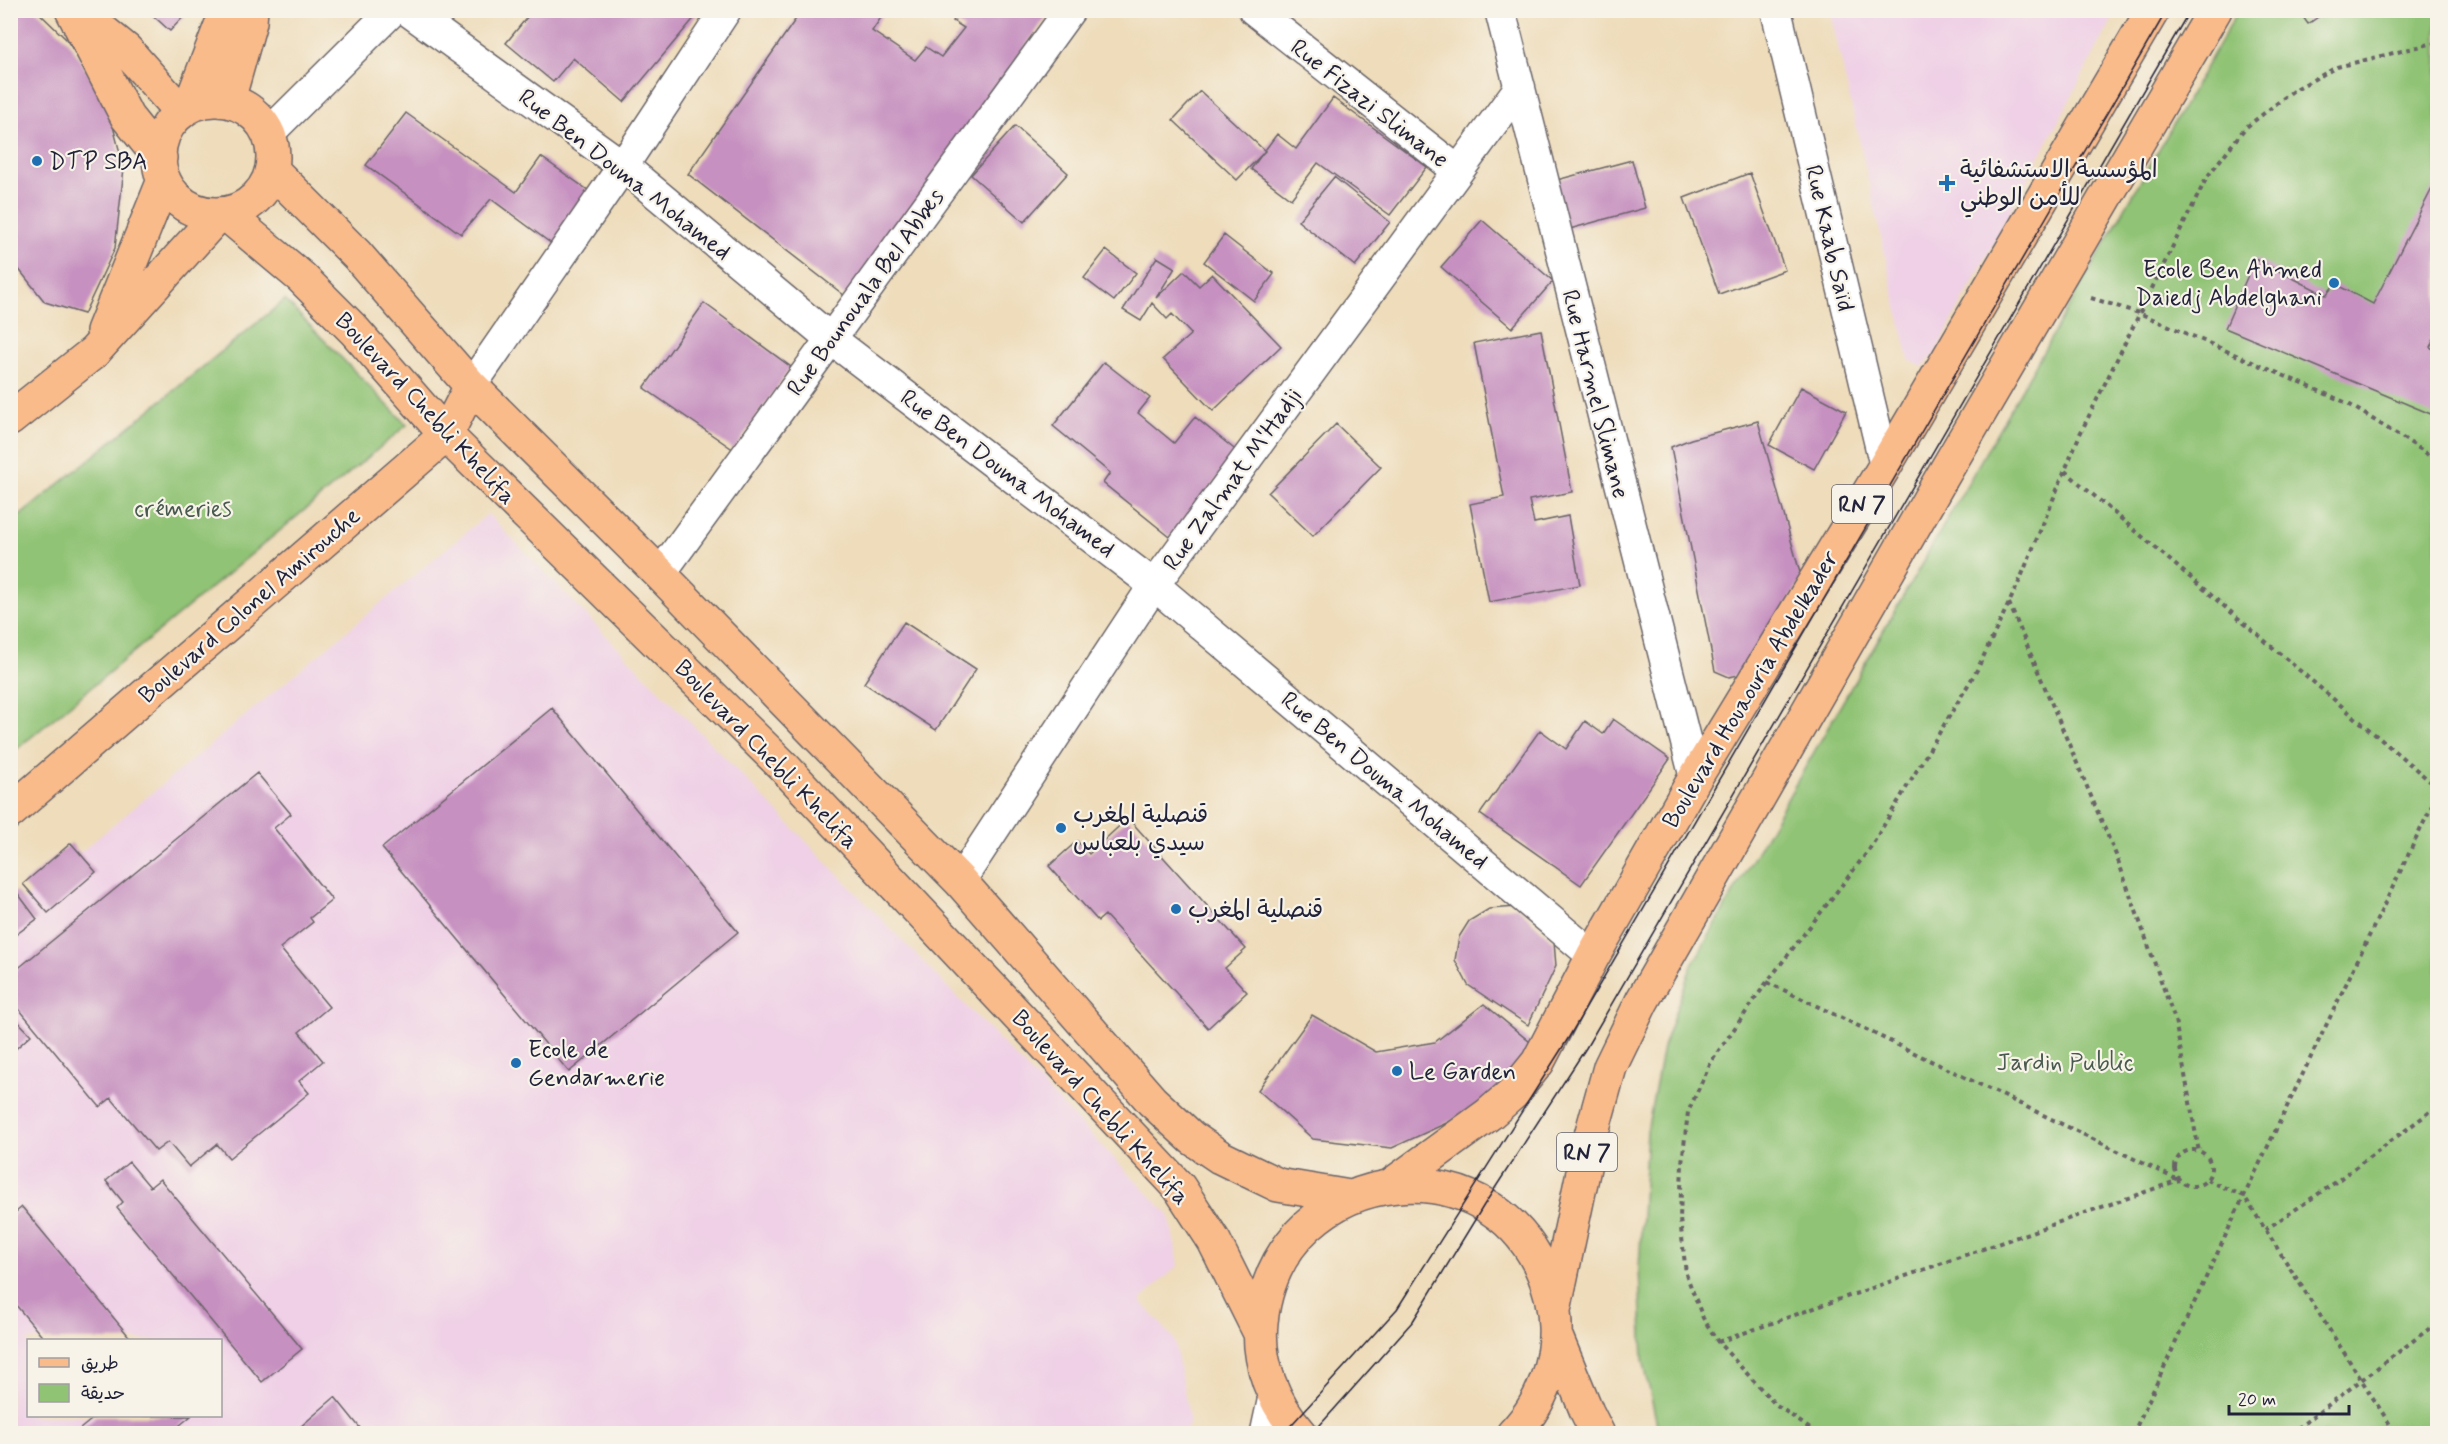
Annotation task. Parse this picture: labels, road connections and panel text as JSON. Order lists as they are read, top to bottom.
{
  "streets": {
    "main road": [
      "Boulevard Chebli Khelifa",
      "RN 7",
      "Boulevard Colonel Amirouche",
      "Boulevard Houaouria Abdelkader"
    ],
    "street": [
      "Rue Fizazi Slimane",
      "Rue Ben Douma Mohamed",
      "Rue Kaab Saïd",
      "Rue Bounouala Bel Abbes",
      "Rue Harmel Slimane",
      "Rue Zalmat M'Hadji"
    ]
  },
  "crossings": [
    ["Rue Fizazi Slimane", "Rue Zalmat M'Hadji"],
    ["Rue Ben Douma Mohamed", "Rue Bounouala Bel Abbes"],
    ["Rue Ben Douma Mohamed", "Rue Zalmat M'Hadji"],
    ["Rue Ben Douma Mohamed", "Boulevard Houaouria Abdelkader"],
    ["Rue Kaab Saïd", "Boulevard Houaouria Abdelkader"],
    ["Rue Harmel Slimane", "Rue Zalmat M'Hadji"],
    ["Rue Harmel Slimane", "Boulevard Houaouria Abdelkader"],
    ["Boulevard Chebli Khelifa", "Boulevard Colonel Amirouche"]
  ],
  "parks": ["crémeries", "Jardin Public"],
  "places": {
    "other": [
      "DTP SBA",
      "Ecole Ben Ahmed Daiedj Abdelghani",
      "قنصلية المغرب سيدي بلعباس",
      "قنصلية المغرب",
      "Ecole de Gendarmerie",
      "Le Garden"
    ],
    "health": ["المؤسسة الاستشفائية للأمن الوطني"]
  },
  "legend": ["طريق", "حديقة"],
  "scale_bar": "20 m"
}
